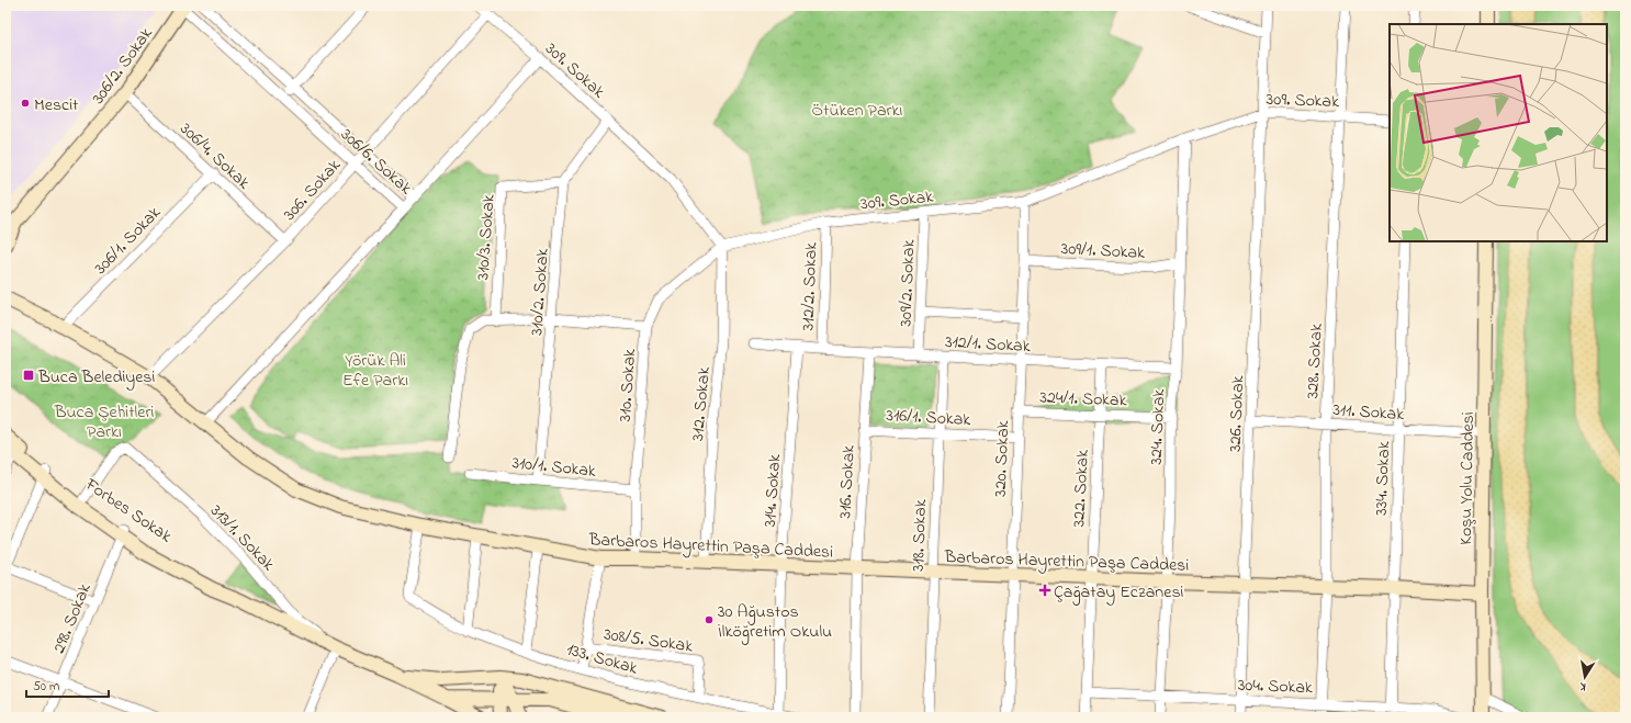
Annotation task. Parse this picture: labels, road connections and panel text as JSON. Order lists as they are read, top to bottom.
{
  "streets": {
    "main road": [
      "306/2. Sokak",
      "Koşu Yolu Caddesi",
      "Forbes Sokak",
      "Barbaros Hayrettin Paşa Caddesi"
    ],
    "street": [
      "309. Sokak",
      "306/4. Sokak",
      "306/6. Sokak",
      "306. Sokak",
      "310/3. Sokak",
      "306/1. Sokak",
      "309/1. Sokak",
      "309/2. Sokak",
      "312/2. Sokak",
      "310/2. Sokak",
      "312/1. Sokak",
      "328. Sokak",
      "310. Sokak",
      "324/1. Sokak",
      "312. Sokak",
      "311. Sokak",
      "326. Sokak",
      "316/1. Sokak",
      "324. Sokak",
      "320. Sokak",
      "310/1. Sokak",
      "334. Sokak",
      "316. Sokak",
      "322. Sokak",
      "314. Sokak",
      "318. Sokak",
      "313/1. Sokak",
      "298. Sokak",
      "308/5. Sokak",
      "133. Sokak",
      "304. Sokak"
    ]
  },
  "crossings": [
    ["306/2. Sokak", "306/4. Sokak"],
    ["306/2. Sokak", "306/6. Sokak"],
    ["309. Sokak", "306. Sokak"],
    ["309. Sokak", "309/2. Sokak"],
    ["309. Sokak", "312/2. Sokak"],
    ["309. Sokak", "328. Sokak"],
    ["309. Sokak", "310. Sokak"],
    ["309. Sokak", "312. Sokak"],
    ["309. Sokak", "326. Sokak"],
    ["309. Sokak", "324. Sokak"],
    ["309. Sokak", "320. Sokak"],
    ["306/4. Sokak", "306. Sokak"],
    ["306/4. Sokak", "306/1. Sokak"],
    ["306/6. Sokak", "306. Sokak"],
    ["306. Sokak", "Barbaros Hayrettin Paşa Caddesi"],
    ["310/3. Sokak", "310/2. Sokak"],
    ["306/1. Sokak", "Barbaros Hayrettin Paşa Caddesi"],
    ["309/1. Sokak", "324. Sokak"],
    ["309/1. Sokak", "320. Sokak"],
    ["309/2. Sokak", "312/1. Sokak"],
    ["312/2. Sokak", "312/1. Sokak"],
    ["310/2. Sokak", "310/1. Sokak"],
    ["312/1. Sokak", "324. Sokak"],
    ["312/1. Sokak", "320. Sokak"],
    ["312/1. Sokak", "316. Sokak"],
    ["312/1. Sokak", "322. Sokak"],
    ["312/1. Sokak", "314. Sokak"],
    ["312/1. Sokak", "318. Sokak"],
    ["328. Sokak", "311. Sokak"],
    ["328. Sokak", "Barbaros Hayrettin Paşa Caddesi"],
    ["328. Sokak", "304. Sokak"],
    ["310. Sokak", "312. Sokak"],
    ["310. Sokak", "310/1. Sokak"],
    ["310. Sokak", "Barbaros Hayrettin Paşa Caddesi"],
    ["324/1. Sokak", "324. Sokak"],
    ["324/1. Sokak", "320. Sokak"],
    ["324/1. Sokak", "322. Sokak"],
    ["312. Sokak", "Barbaros Hayrettin Paşa Caddesi"],
    ["311. Sokak", "326. Sokak"],
    ["311. Sokak", "334. Sokak"],
    ["311. Sokak", "Koşu Yolu Caddesi"],
    ["326. Sokak", "Barbaros Hayrettin Paşa Caddesi"],
    ["326. Sokak", "304. Sokak"],
    ["316/1. Sokak", "320. Sokak"],
    ["316/1. Sokak", "316. Sokak"],
    ["316/1. Sokak", "318. Sokak"],
    ["324. Sokak", "Barbaros Hayrettin Paşa Caddesi"],
    ["324. Sokak", "304. Sokak"],
    ["320. Sokak", "Barbaros Hayrettin Paşa Caddesi"],
    ["334. Sokak", "Barbaros Hayrettin Paşa Caddesi"],
    ["334. Sokak", "304. Sokak"],
    ["Koşu Yolu Caddesi", "Barbaros Hayrettin Paşa Caddesi"],
    ["316. Sokak", "Barbaros Hayrettin Paşa Caddesi"],
    ["322. Sokak", "Barbaros Hayrettin Paşa Caddesi"],
    ["322. Sokak", "304. Sokak"],
    ["314. Sokak", "Barbaros Hayrettin Paşa Caddesi"],
    ["314. Sokak", "133. Sokak"],
    ["Forbes Sokak", "313/1. Sokak"],
    ["Forbes Sokak", "298. Sokak"],
    ["318. Sokak", "Barbaros Hayrettin Paşa Caddesi"],
    ["Barbaros Hayrettin Paşa Caddesi", "133. Sokak"],
    ["308/5. Sokak", "133. Sokak"]
  ],
  "parks": ["Ötüken Parkı", "Yörük Ali Efe Parkı", "Buca Şehitleri Parkı"],
  "places": {
    "other": ["Mescit", "30 Ağustos İlköğretim Okulu"],
    "transit": ["Buca Belediyesi"],
    "health": ["Çağatay Eczanesi"]
  },
  "scale_bar": "50 m",
  "north": "bottom"
}
